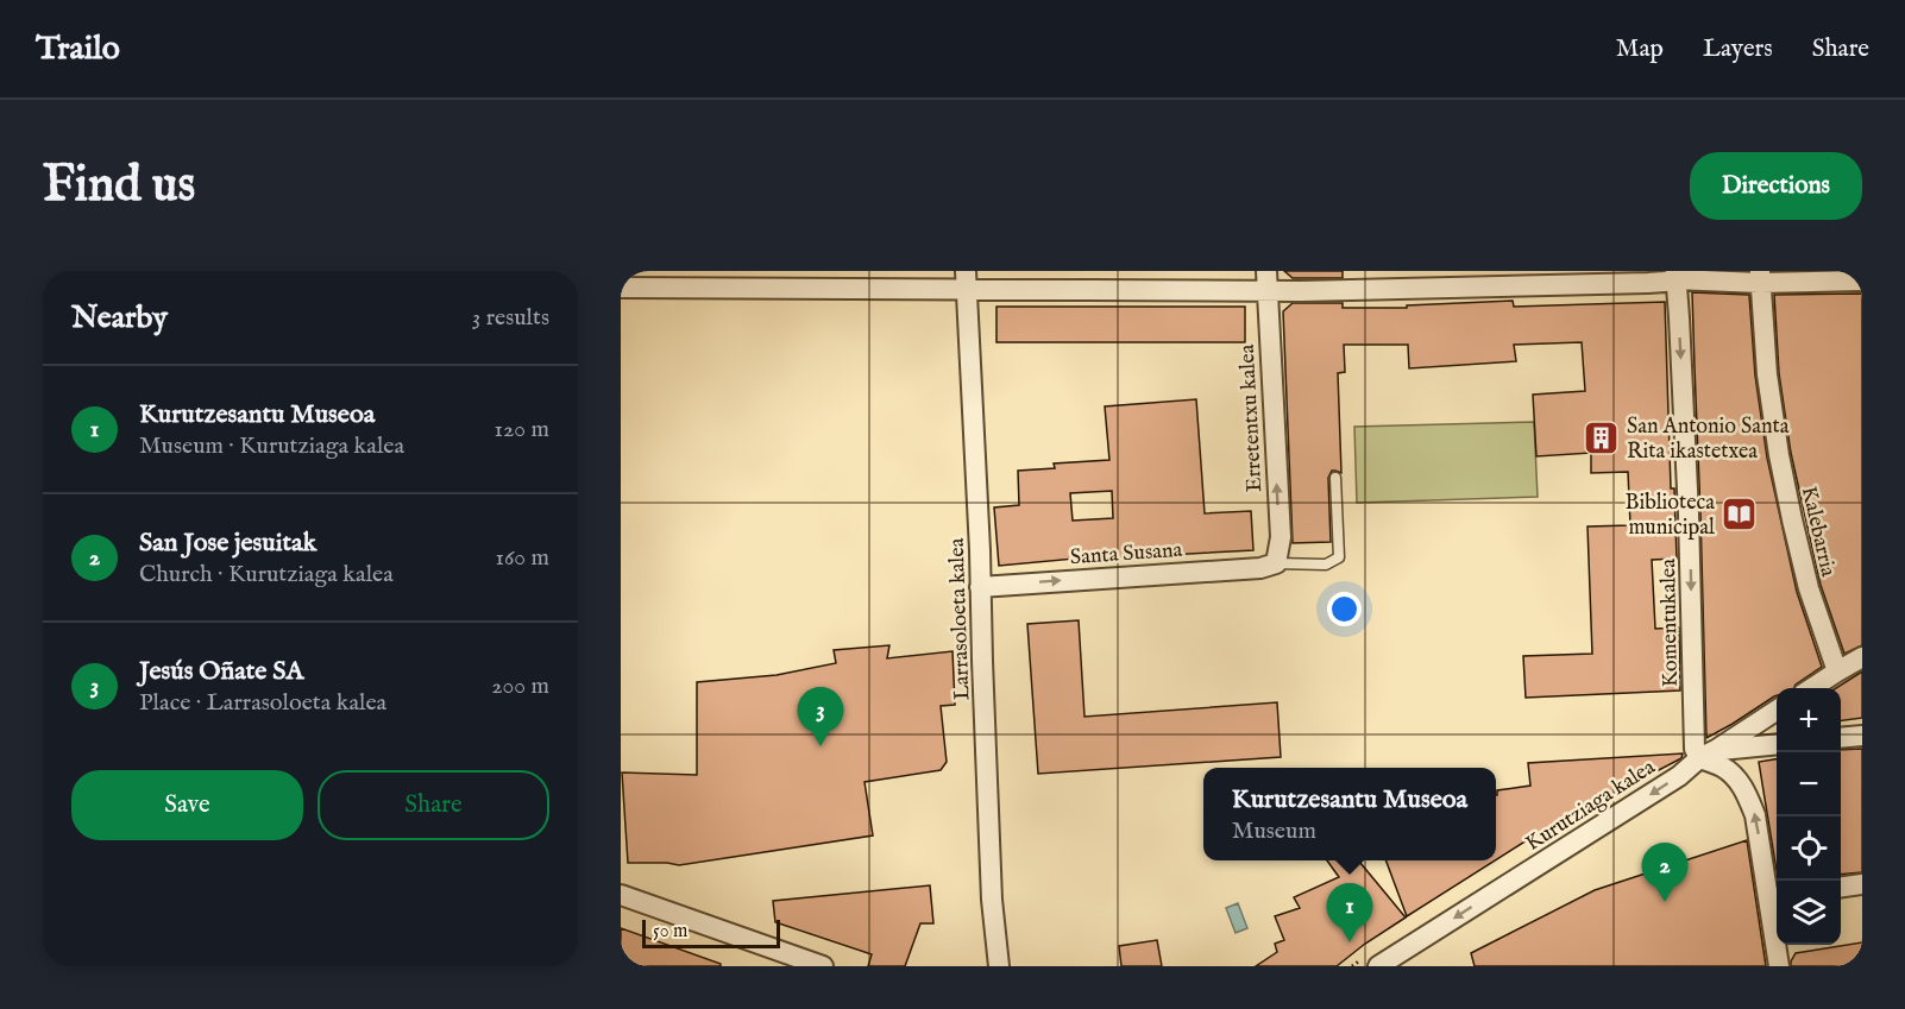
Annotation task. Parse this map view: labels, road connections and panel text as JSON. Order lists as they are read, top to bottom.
{
  "streets": {
    "street": [
      "Erretentxu kalea",
      "Kalebarria",
      "Santa Susana",
      "Larrasoloeta kalea",
      "Komentukalea",
      "Kurutziaga kalea"
    ]
  },
  "crossings": [
    ["Erretentxu kalea", "Santa Susana"],
    ["Santa Susana", "Larrasoloeta kalea"],
    ["Komentukalea", "Kurutziaga kalea"]
  ],
  "one_way": [
    "Erretentxu kalea",
    "Santa Susana",
    "Komentukalea",
    "Kurutziaga kalea"
  ],
  "places": {
    "building": ["San Antonio Santa Rita ikastetxea"],
    "library": ["Biblioteca municipal"]
  },
  "scale_bar": "50 m",
  "page": {
    "header": "Trailo",
    "nav": ["Map", "Layers", "Share"],
    "buttons": [
      "Directions",
      ["Save", "Share"]
    ],
    "title": "Find us",
    "heading": ["Nearby", "3 results"],
    "list": [
      {
        "mark": "1",
        "name": "Kurutzesantu Museoa",
        "note": "Museum · Kurutziaga kalea",
        "value": "120 m"
      },
      {
        "mark": "2",
        "name": "San Jose jesuitak",
        "note": "Church · Kurutziaga kalea",
        "value": "160 m"
      },
      {
        "mark": "3",
        "name": "Jesús Oñate SA",
        "note": "Place · Larrasoloeta kalea",
        "value": "200 m"
      }
    ],
    "pins": ["3", "2", "1"],
    "map_buttons": ["+", "−"],
    "popup": ["Kurutzesantu Museoa", "Museum"],
    "scale": "50 m"
  }
}
